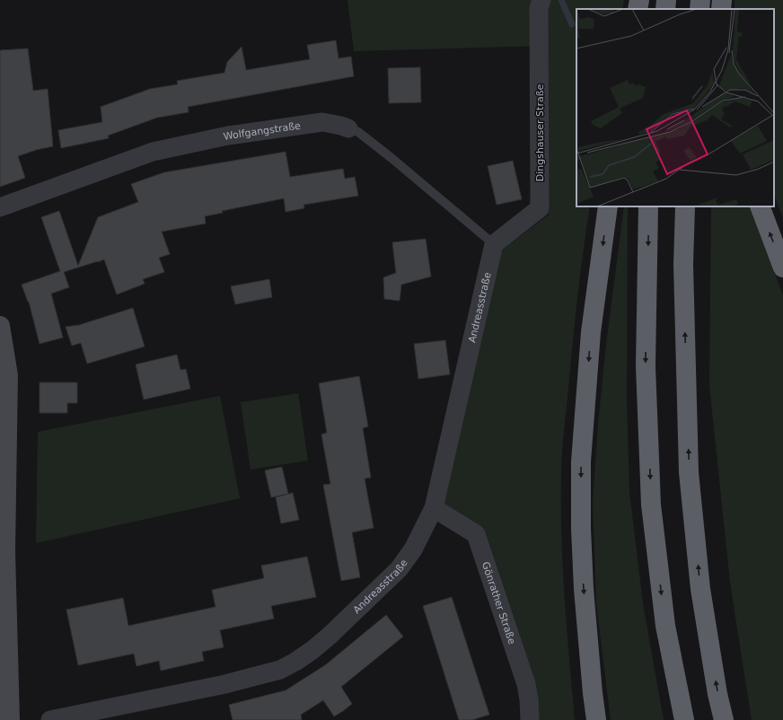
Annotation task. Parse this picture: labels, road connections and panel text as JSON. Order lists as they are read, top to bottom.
{
  "streets": {
    "street": [
      "Wolfgangstraße",
      "Dingshauser Straße",
      "Andreasstraße",
      "Gönrather Straße"
    ]
  },
  "crossings": [
    ["Wolfgangstraße", "Dingshauser Straße"],
    ["Wolfgangstraße", "Andreasstraße"],
    ["Dingshauser Straße", "Andreasstraße"],
    ["Andreasstraße", "Gönrather Straße"]
  ]
}
